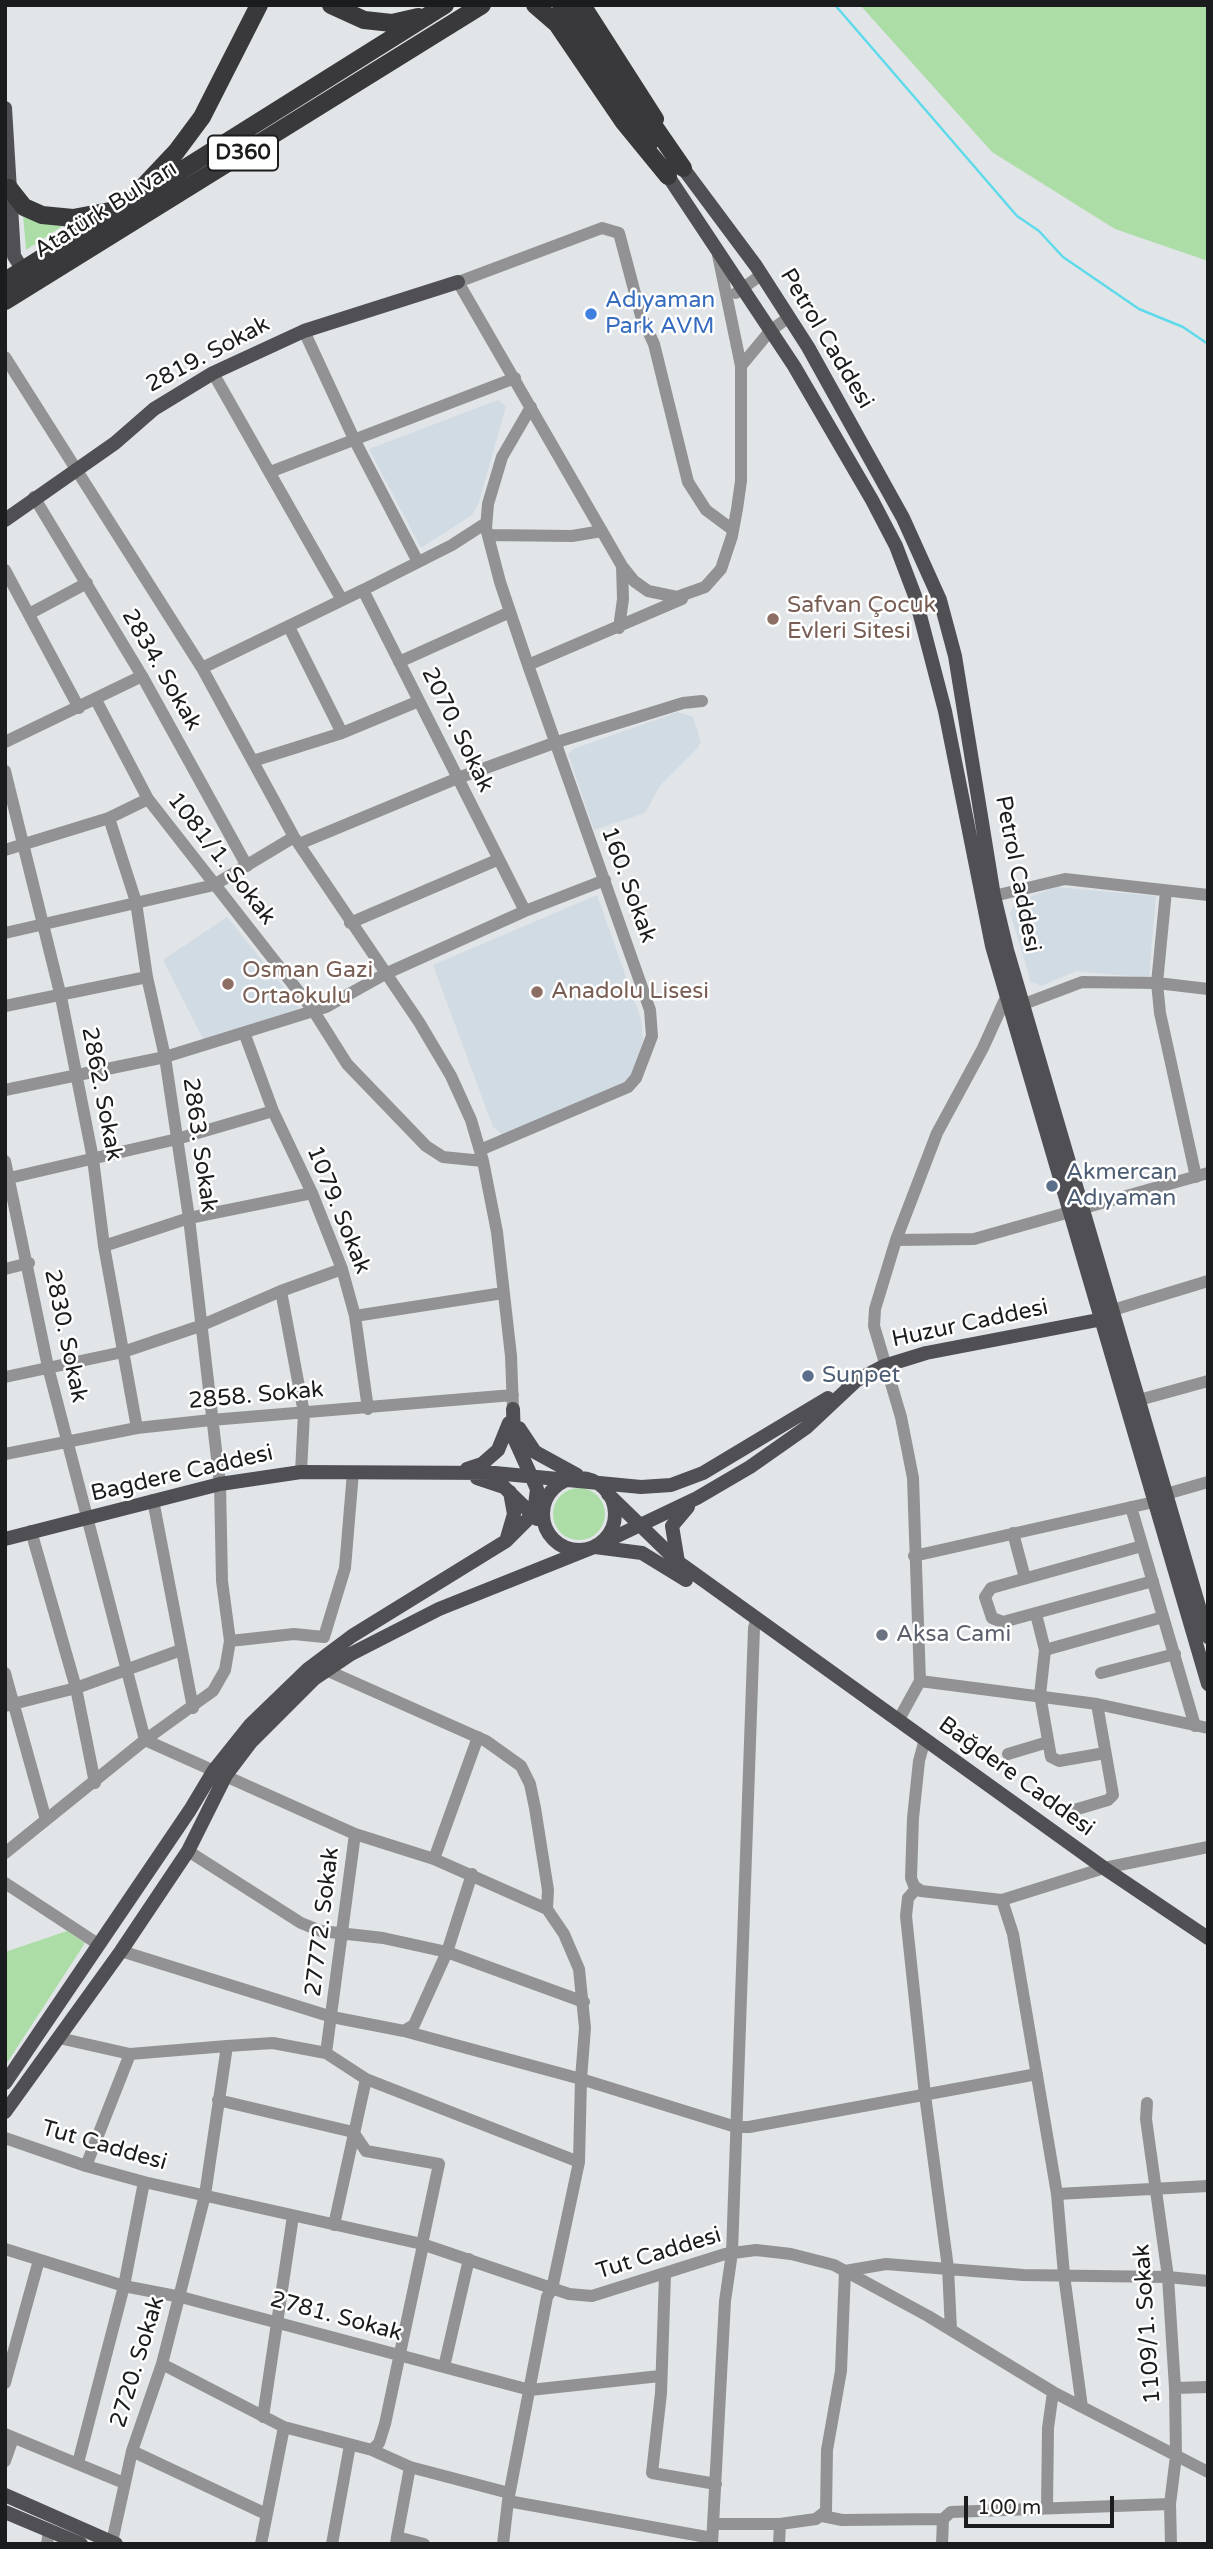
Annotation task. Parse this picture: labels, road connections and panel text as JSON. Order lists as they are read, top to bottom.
{
  "streets": {
    "highway": ["D360", "Atatürk Bulvarı"],
    "main road": [
      "Petrol Caddesi",
      "2819. Sokak",
      "Huzur Caddesi",
      "Bagdere Caddesi",
      "Bağdere Caddesi"
    ],
    "street": [
      "2834. Sokak",
      "2070. Sokak",
      "1081/1. Sokak",
      "160. Sokak",
      "2862. Sokak",
      "2863. Sokak",
      "1079. Sokak",
      "2830. Sokak",
      "2858. Sokak",
      "27772. Sokak",
      "Tut Caddesi",
      "2781. Sokak",
      "1109/1. Sokak",
      "2720. Sokak"
    ]
  },
  "crossings": [
    ["Petrol Caddesi", "Huzur Caddesi"],
    ["2819. Sokak", "2834. Sokak"],
    ["1081/1. Sokak", "160. Sokak"],
    ["2862. Sokak", "2858. Sokak"],
    ["2863. Sokak", "2858. Sokak"],
    ["2863. Sokak", "Bagdere Caddesi"],
    ["1079. Sokak", "2858. Sokak"],
    ["Huzur Caddesi", "Bağdere Caddesi"],
    ["2830. Sokak", "2858. Sokak"],
    ["2830. Sokak", "Bagdere Caddesi"],
    ["Tut Caddesi", "1109/1. Sokak"],
    ["Tut Caddesi", "2720. Sokak"],
    ["2781. Sokak", "2720. Sokak"]
  ],
  "places": [
    "Adıyaman Park AVM",
    "Safvan Çocuk Evleri Sitesi",
    "Osman Gazi Ortaokulu",
    "Anadolu Lisesi",
    "Akmercan Adıyaman",
    "Sunpet",
    "Aksa Cami"
  ],
  "scale_bar": "100 m"
}
